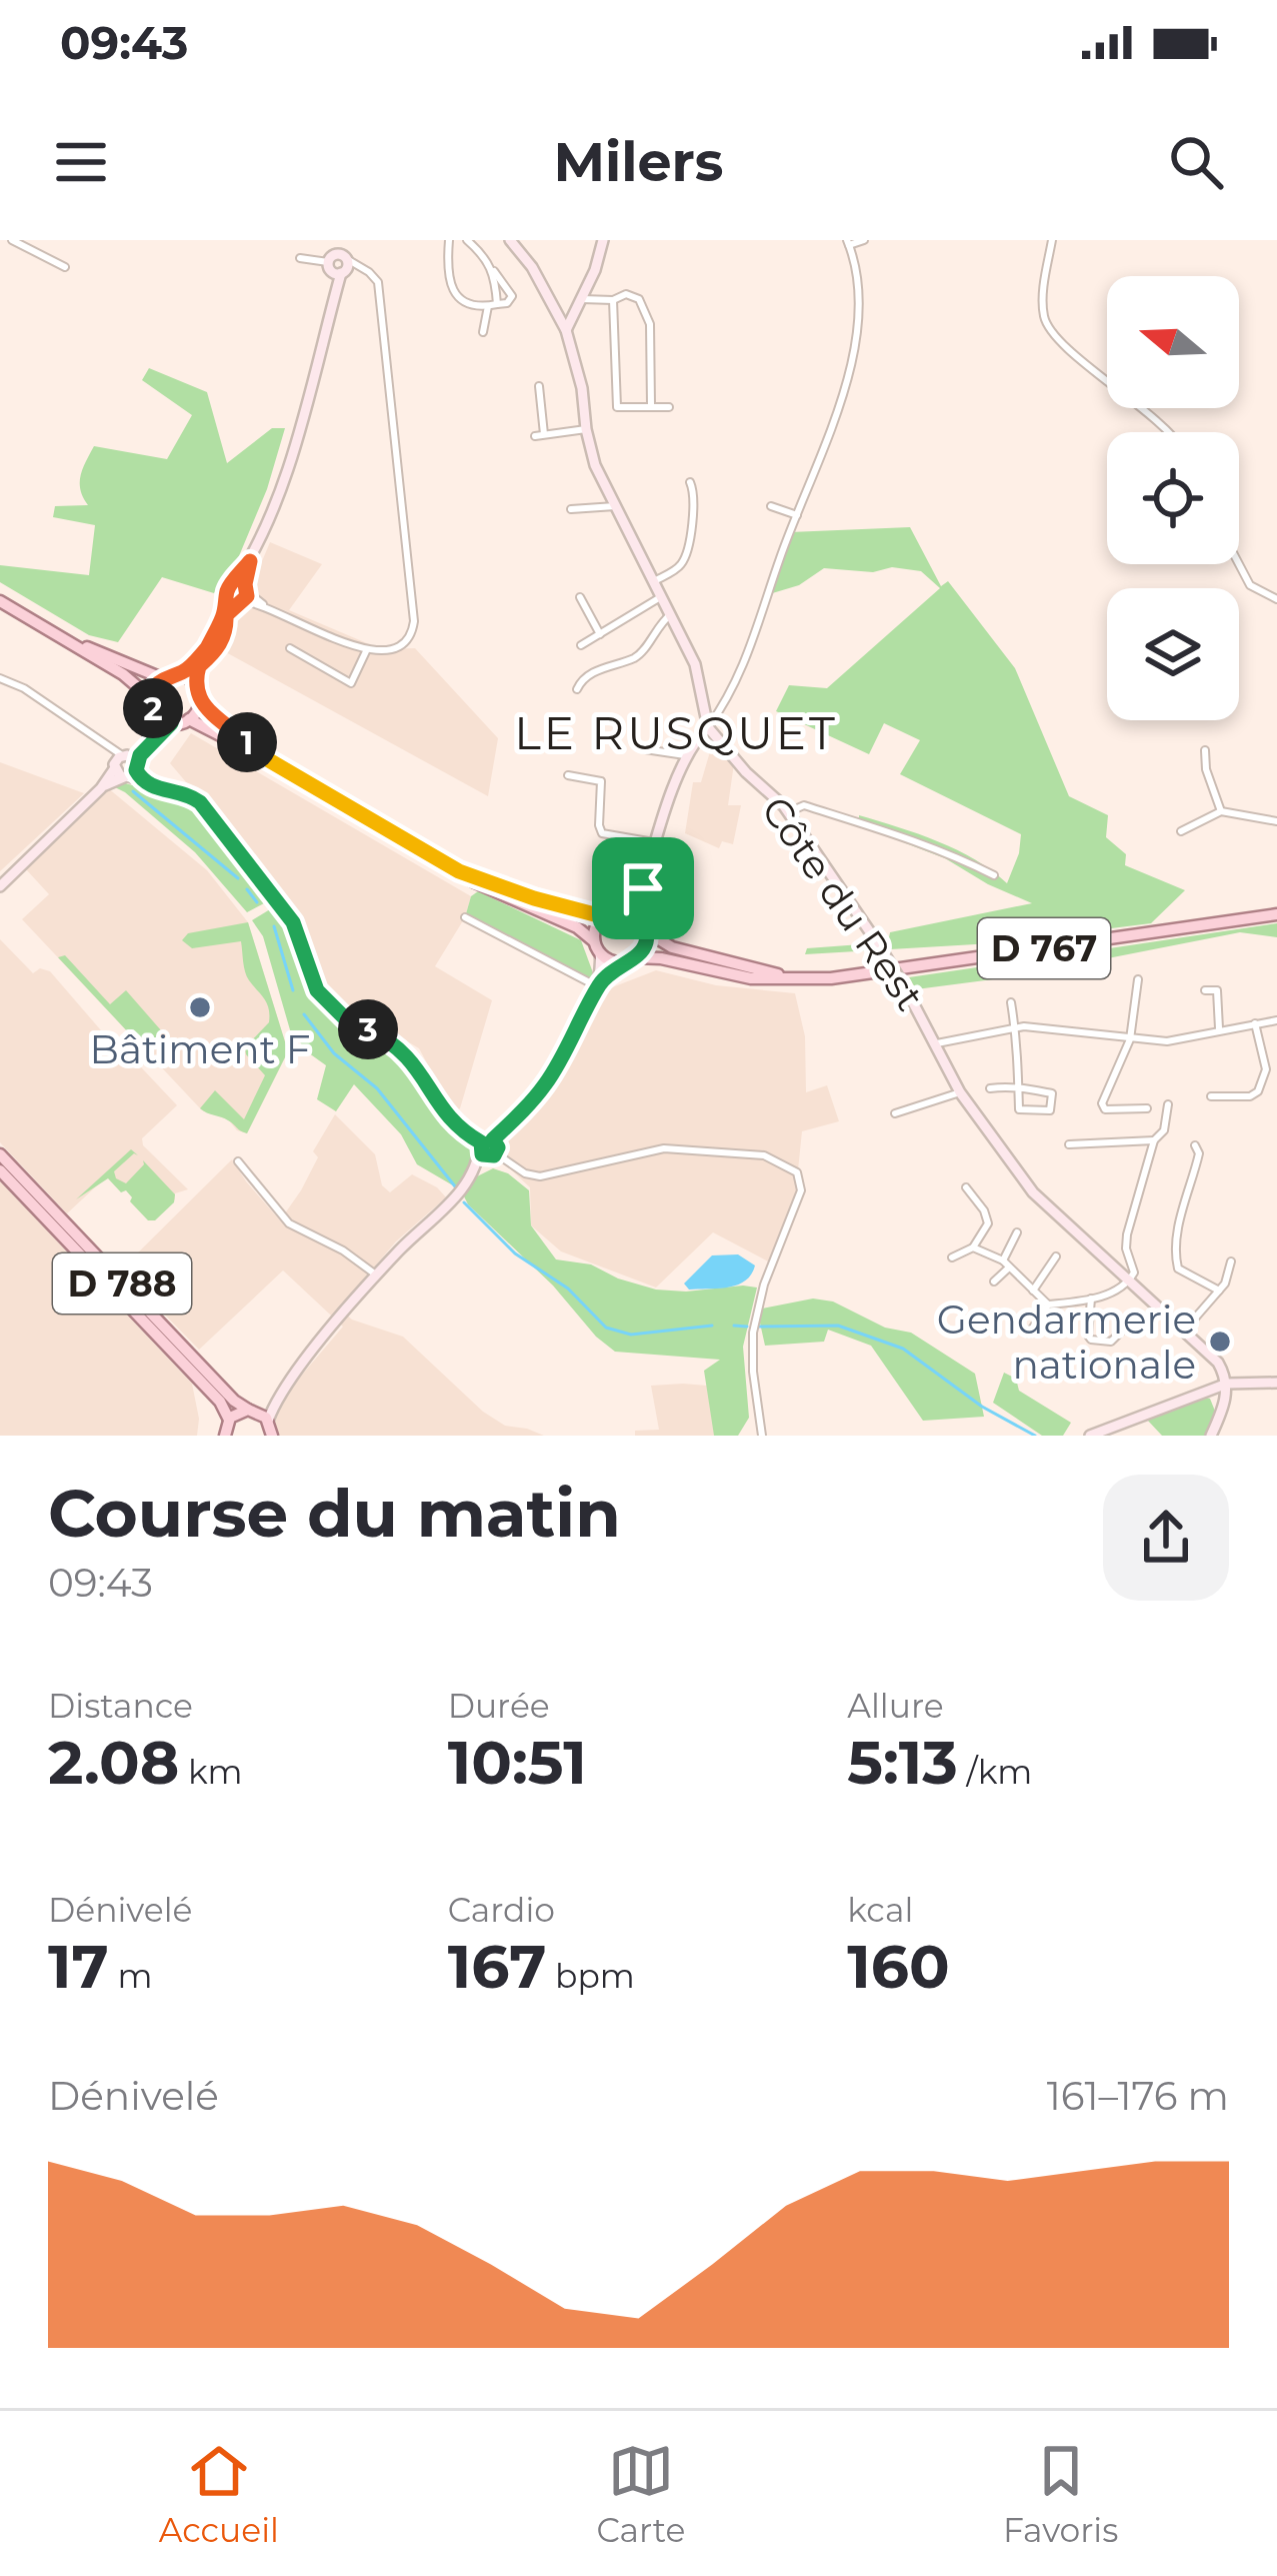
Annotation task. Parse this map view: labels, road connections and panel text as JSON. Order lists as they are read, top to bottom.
{
  "streets": {
    "main road": ["D 767", "D 788"],
    "street": ["Côte du Rest"]
  },
  "districts": ["LE RUSQUET"],
  "places": ["Bâtiment F", "Gendarmerie nationale"],
  "north": "left",
  "page": {
    "status": "09:43",
    "header": "Milers",
    "pins": ["2", "1", "3"],
    "heading": ["Course du matin", "09:43"],
    "stats": [
      ["Distance", "2.08 km"],
      ["Durée", "10:51"],
      ["Allure", "5:13 /km"],
      ["Dénivelé", "17 m"],
      ["Cardio", "167 bpm"],
      ["kcal", "160"]
    ],
    "chart": ["Dénivelé", "161–176 m"],
    "tabs": ["Accueil", "Carte", "Favoris"]
  }
}
